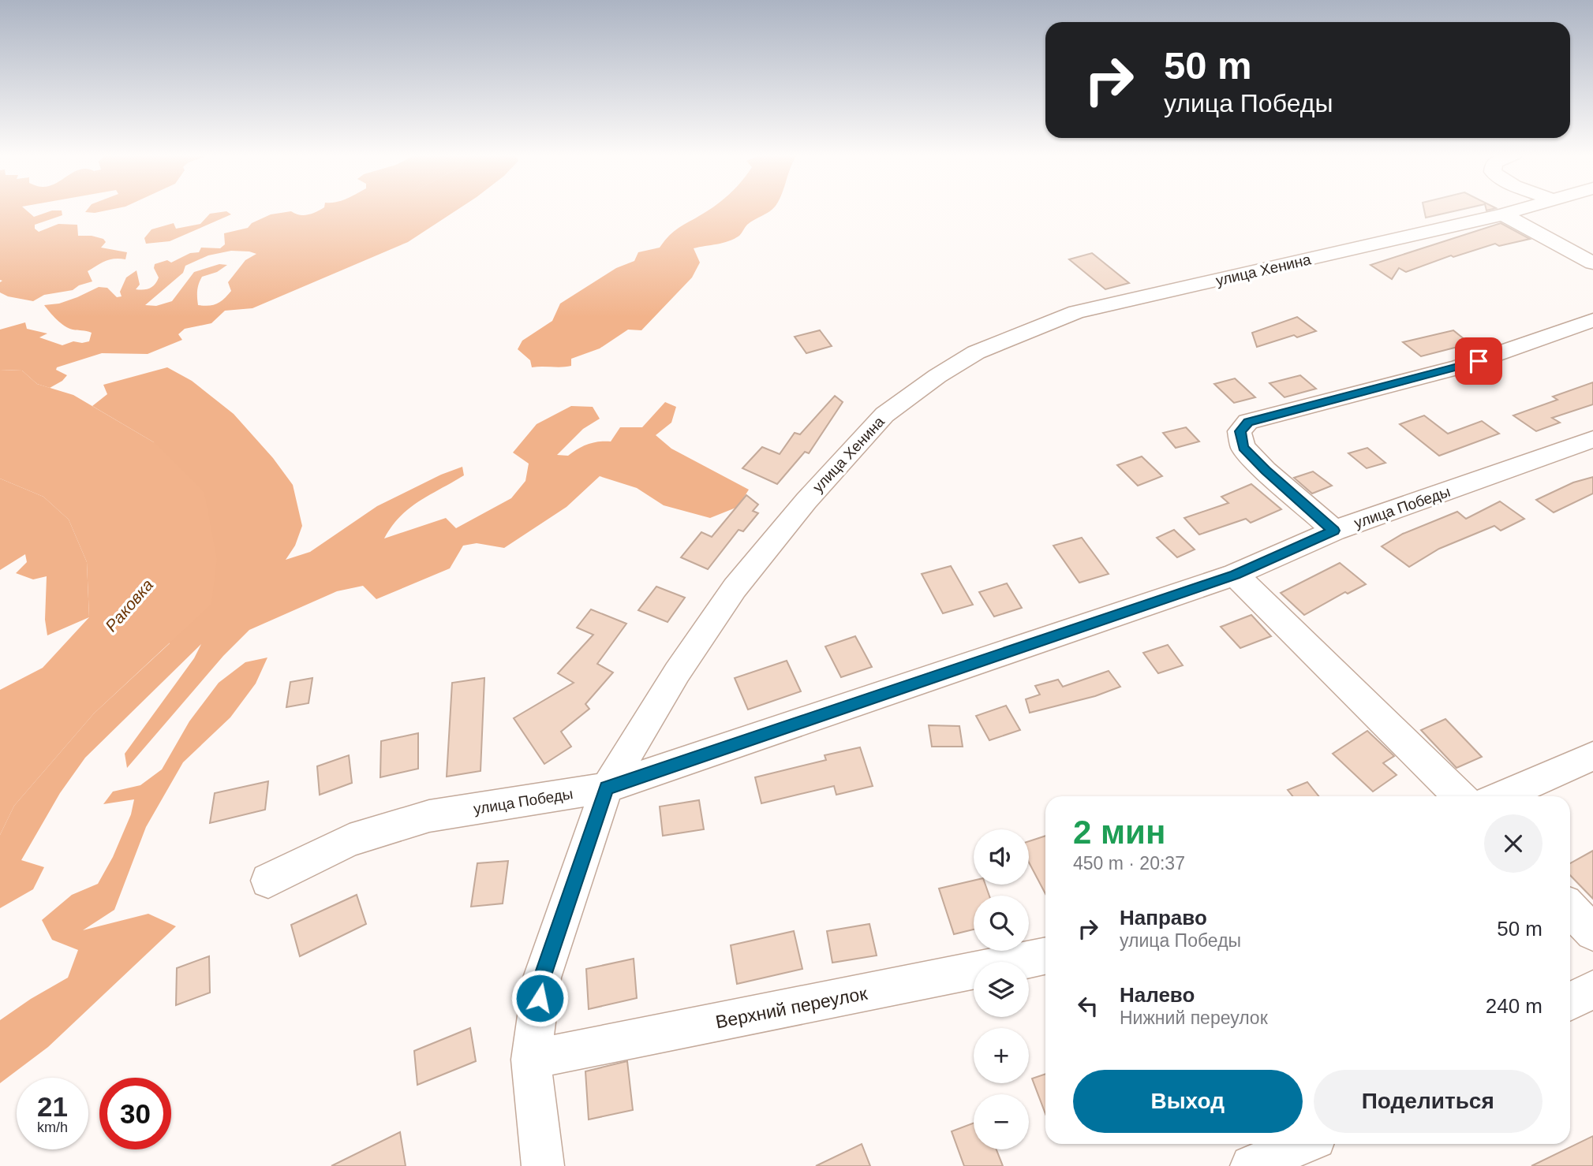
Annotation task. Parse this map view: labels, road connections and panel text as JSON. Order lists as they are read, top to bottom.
{
  "streets": {
    "street": ["улица Хенина", "улица Победы", "Верхний переулок"]
  },
  "crossings": [
    ["улица Хенина", "улица Победы"],
    ["улица Хенина", "Верхний переулок"]
  ],
  "water": ["Раковка"],
  "page": {
    "turn": ["50 m", "улица Победы"],
    "heading": ["2 мин", "450 m · 20:37"],
    "map_buttons": ["+", "−"],
    "list": [
      {
        "name": "Направо",
        "note": "улица Победы",
        "value": "50 m"
      },
      {
        "name": "Налево",
        "note": "Нижний переулок",
        "value": "240 m"
      }
    ],
    "buttons": ["Выход", "Поделиться"],
    "speed": "21 km/h",
    "limit": "30"
  }
}
